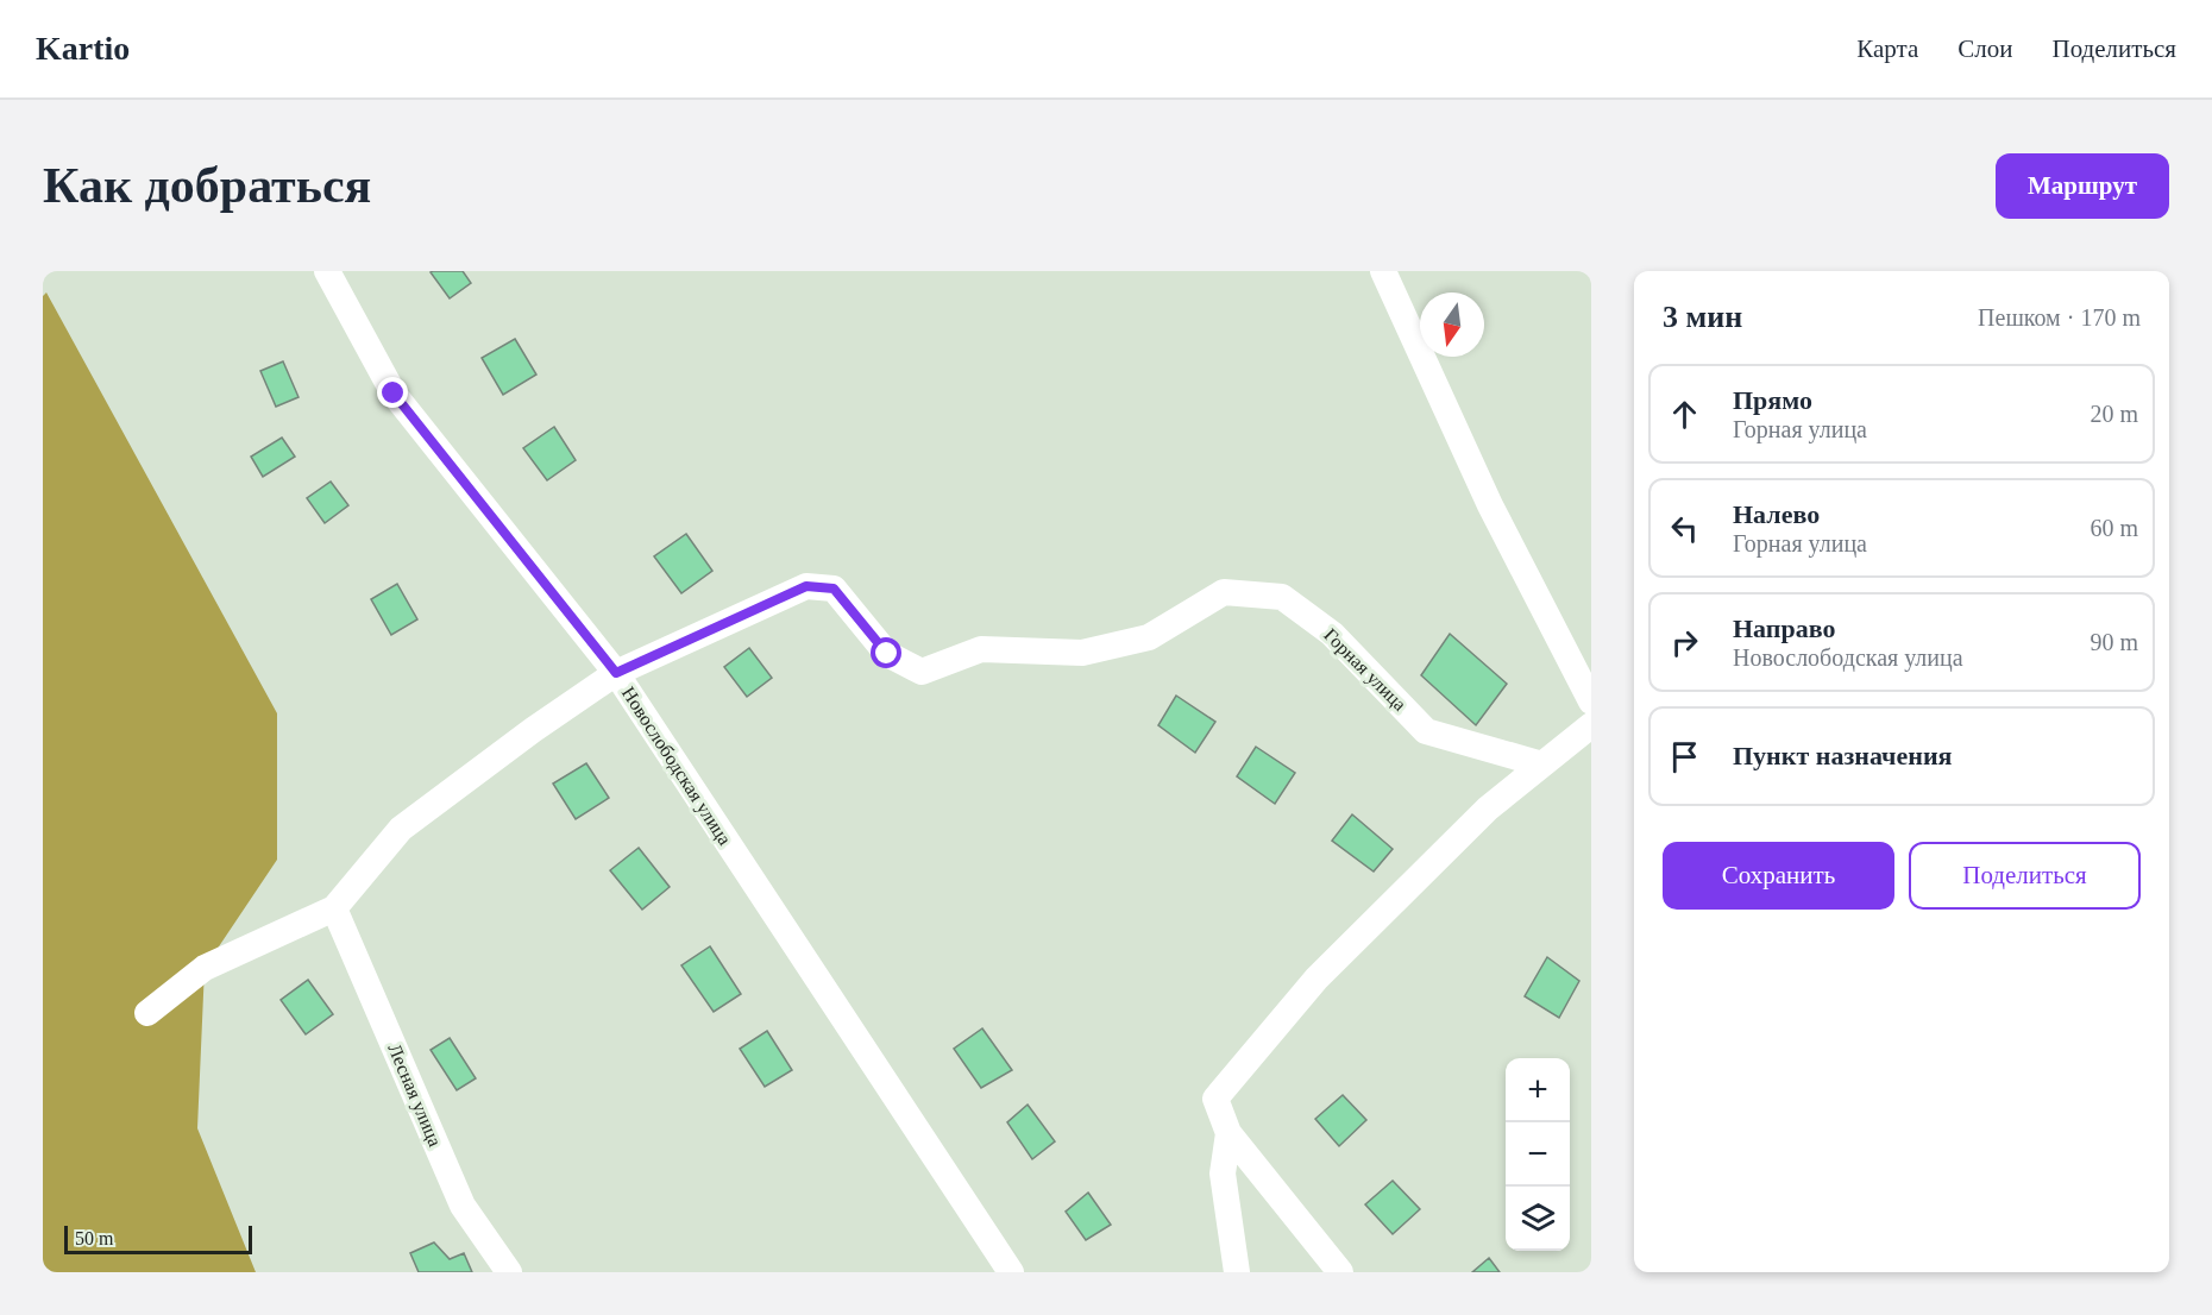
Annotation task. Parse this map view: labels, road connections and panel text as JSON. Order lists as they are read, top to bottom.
{
  "streets": {
    "street": ["Горная улица", "Новослободская улица", "Лесная улица"]
  },
  "crossings": [
    ["Горная улица", "Новослободская улица"],
    ["Горная улица", "Лесная улица"]
  ],
  "scale_bar": "50 m",
  "north": "bottom",
  "page": {
    "header": "Kartio",
    "nav": ["Карта", "Слои", "Поделиться"],
    "buttons": [
      "Маршрут",
      ["Сохранить", "Поделиться"]
    ],
    "title": "Как добраться",
    "heading": ["3 мин", "Пешком · 170 m"],
    "list": [
      ["Прямо", "Горная улица", "20 m"],
      ["Налево", "Горная улица", "60 m"],
      ["Направо", "Новослободская улица", "90 m"],
      "Пункт назначения"
    ],
    "map_buttons": ["+", "−"],
    "scale": "50 m"
  }
}
